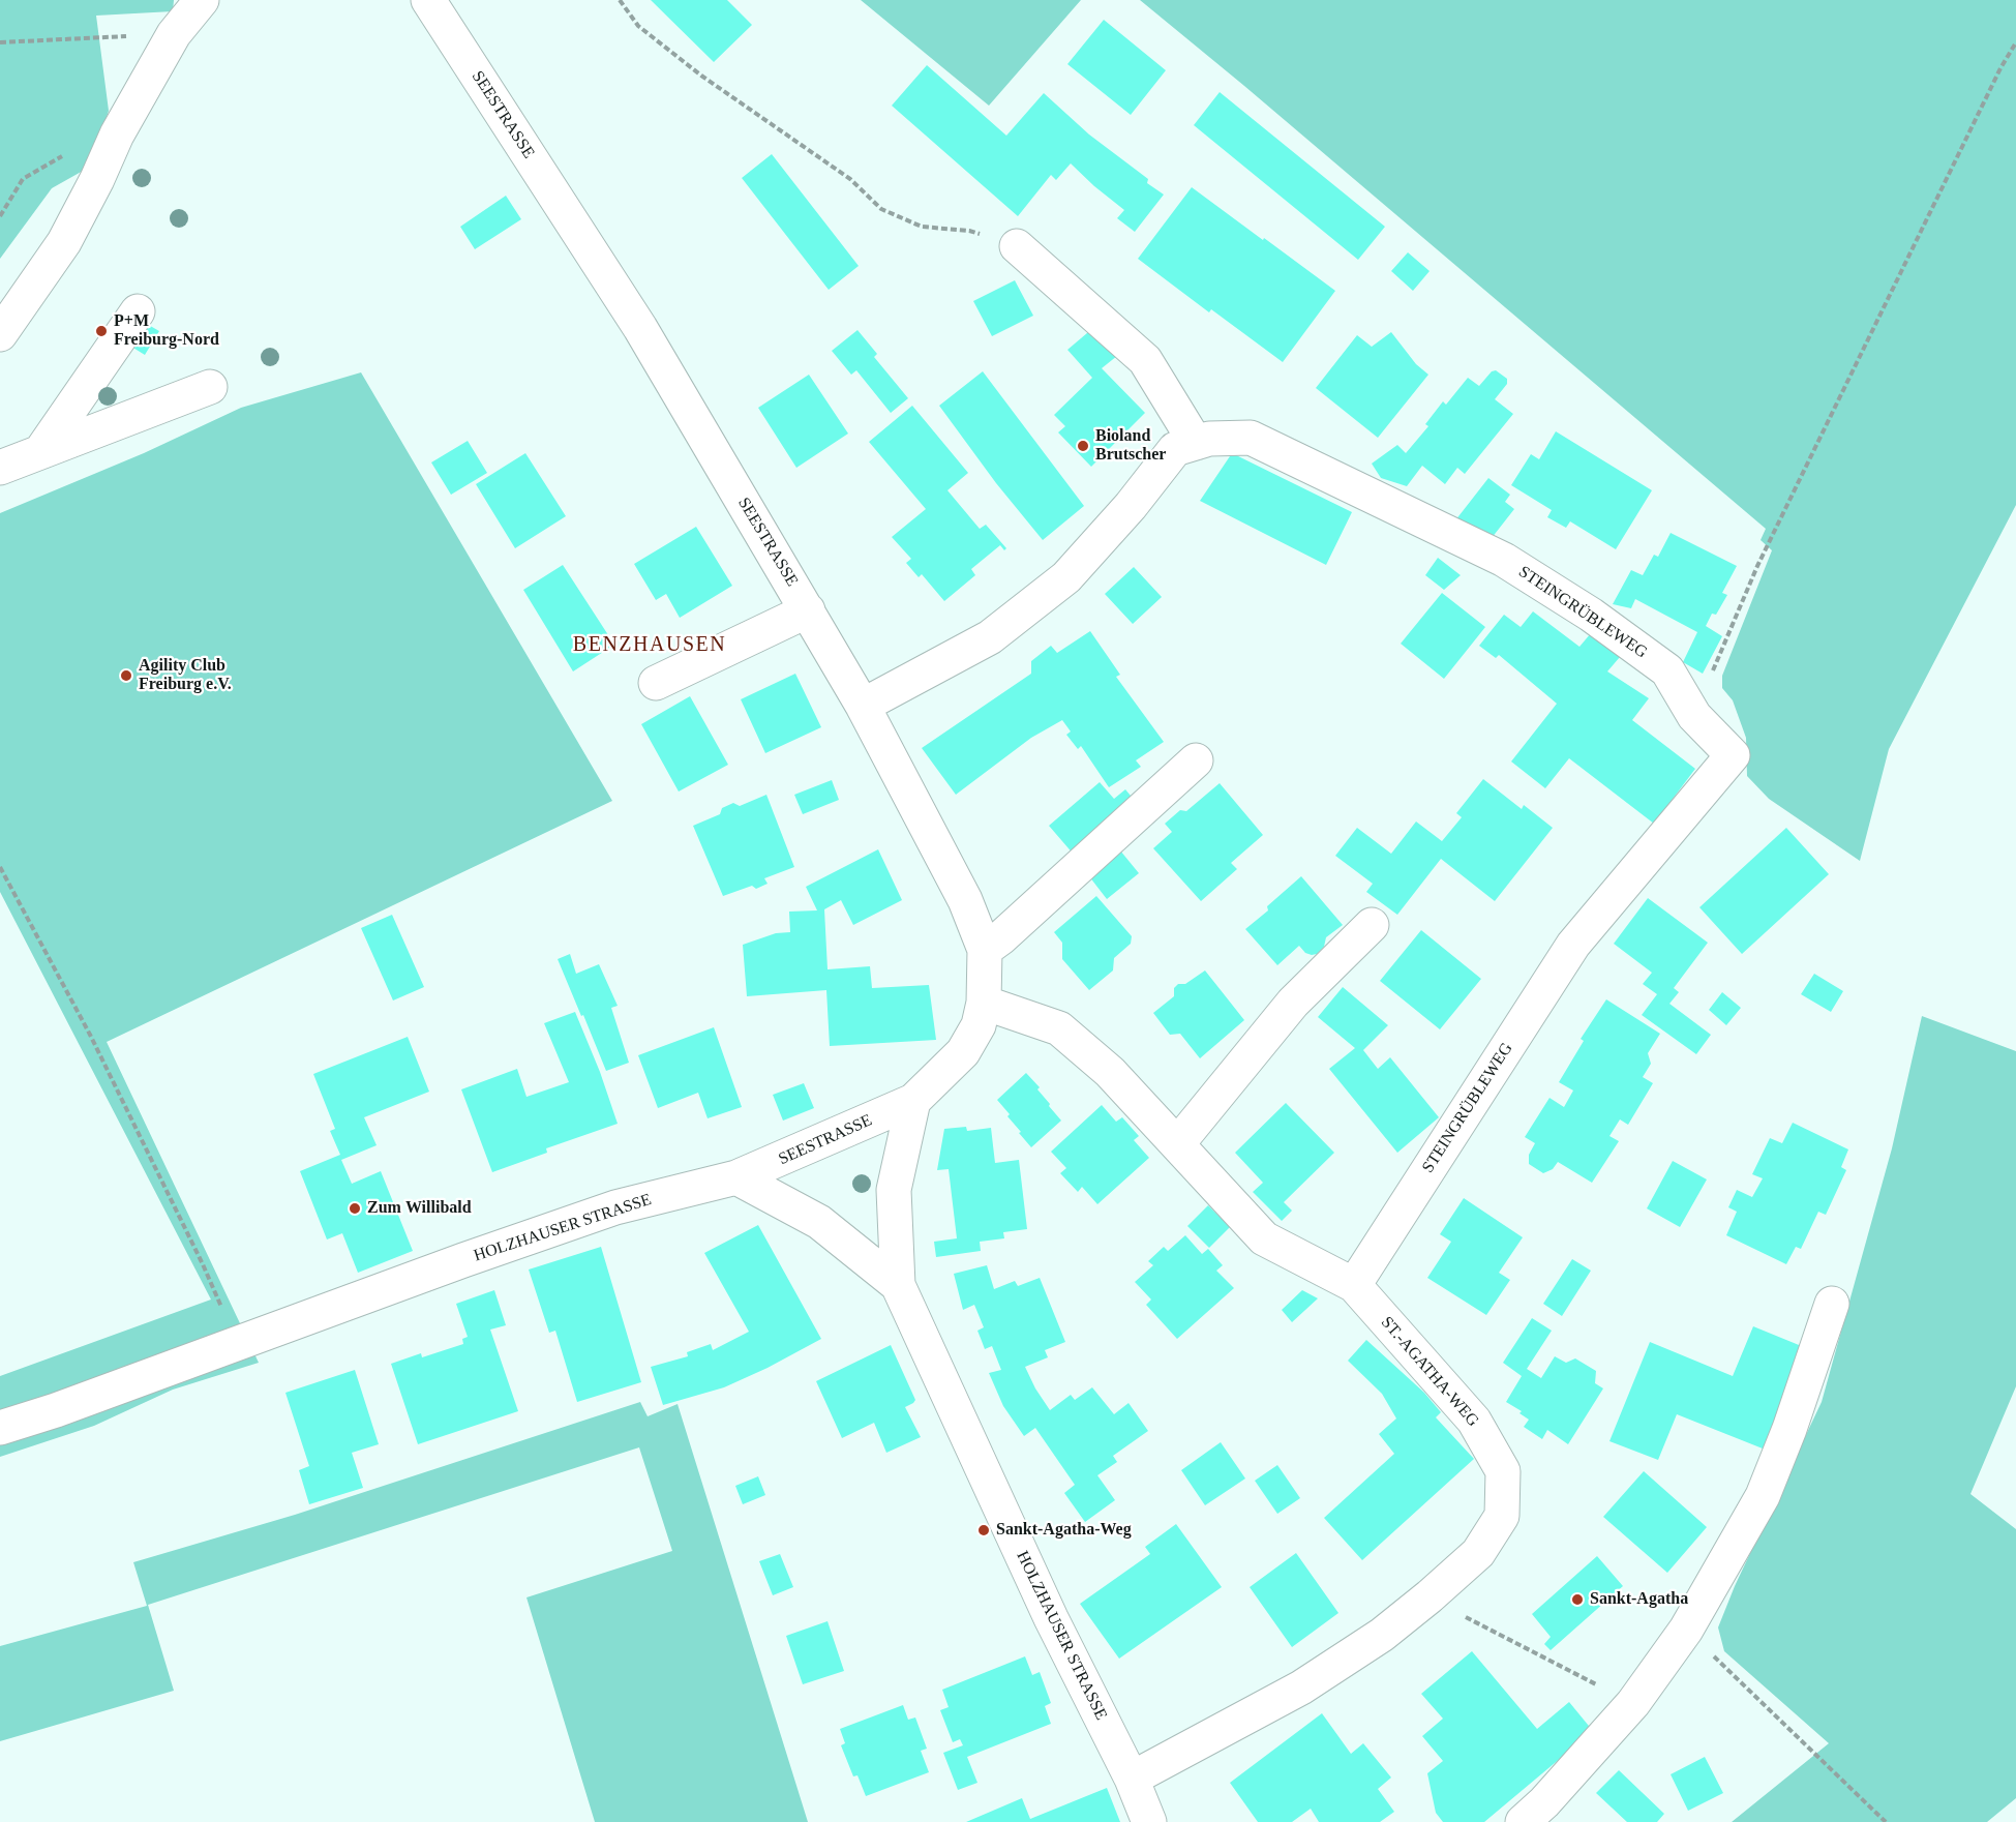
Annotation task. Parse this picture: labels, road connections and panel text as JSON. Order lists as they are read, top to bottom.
{
  "streets": {
    "street": [
      "SEESTRASSE",
      "STEINGRÜBLEWEG",
      "HOLZHAUSER STRASSE",
      "ST.-AGATHA-WEG"
    ]
  },
  "crossings": [
    ["SEESTRASSE", "STEINGRÜBLEWEG"],
    ["SEESTRASSE", "HOLZHAUSER STRASSE"],
    ["SEESTRASSE", "ST.-AGATHA-WEG"],
    ["STEINGRÜBLEWEG", "ST.-AGATHA-WEG"],
    ["HOLZHAUSER STRASSE", "ST.-AGATHA-WEG"]
  ],
  "districts": ["BENZHAUSEN"],
  "places": [
    "P+M Freiburg-Nord",
    "Bioland Brutscher",
    "Agility Club Freiburg e.V.",
    "Zum Willibald",
    "Sankt-Agatha-Weg",
    "Sankt-Agatha"
  ]
}
